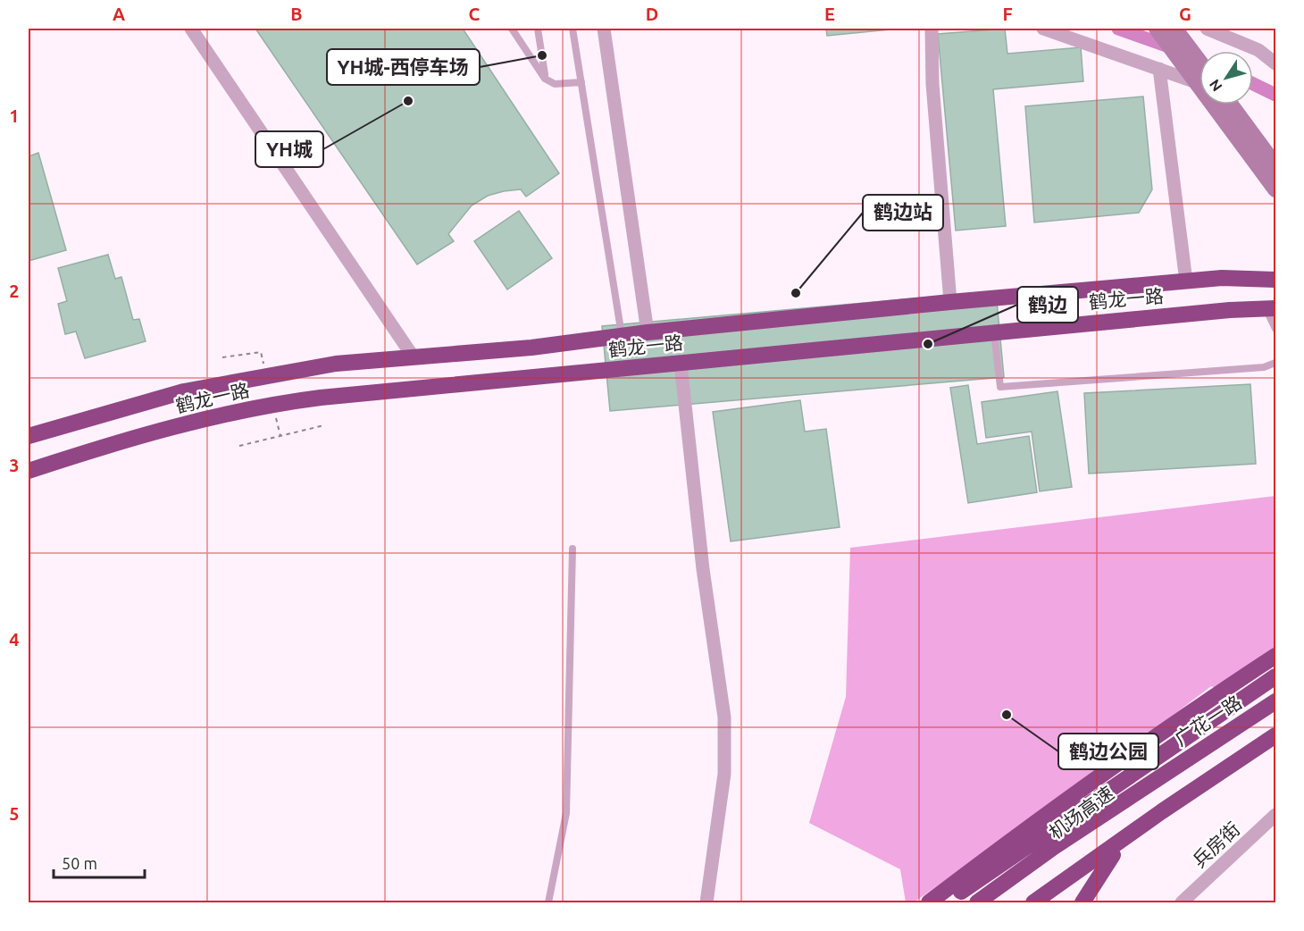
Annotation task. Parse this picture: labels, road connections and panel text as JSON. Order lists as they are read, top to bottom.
{
  "streets": {
    "highway": ["鹤龙一路", "广花一路", "机场高速"],
    "street": ["兵房街"]
  },
  "places": [
    "YH城-西停车场",
    "YH城",
    "鹤边站",
    "鹤边",
    "鹤边公园"
  ],
  "scale_bar": "50 m",
  "north": "bottom left",
  "grid": {
    "columns": [
      "A",
      "B",
      "C",
      "D",
      "E",
      "F",
      "G"
    ],
    "rows": [
      "1",
      "2",
      "3",
      "4",
      "5"
    ]
  }
}
